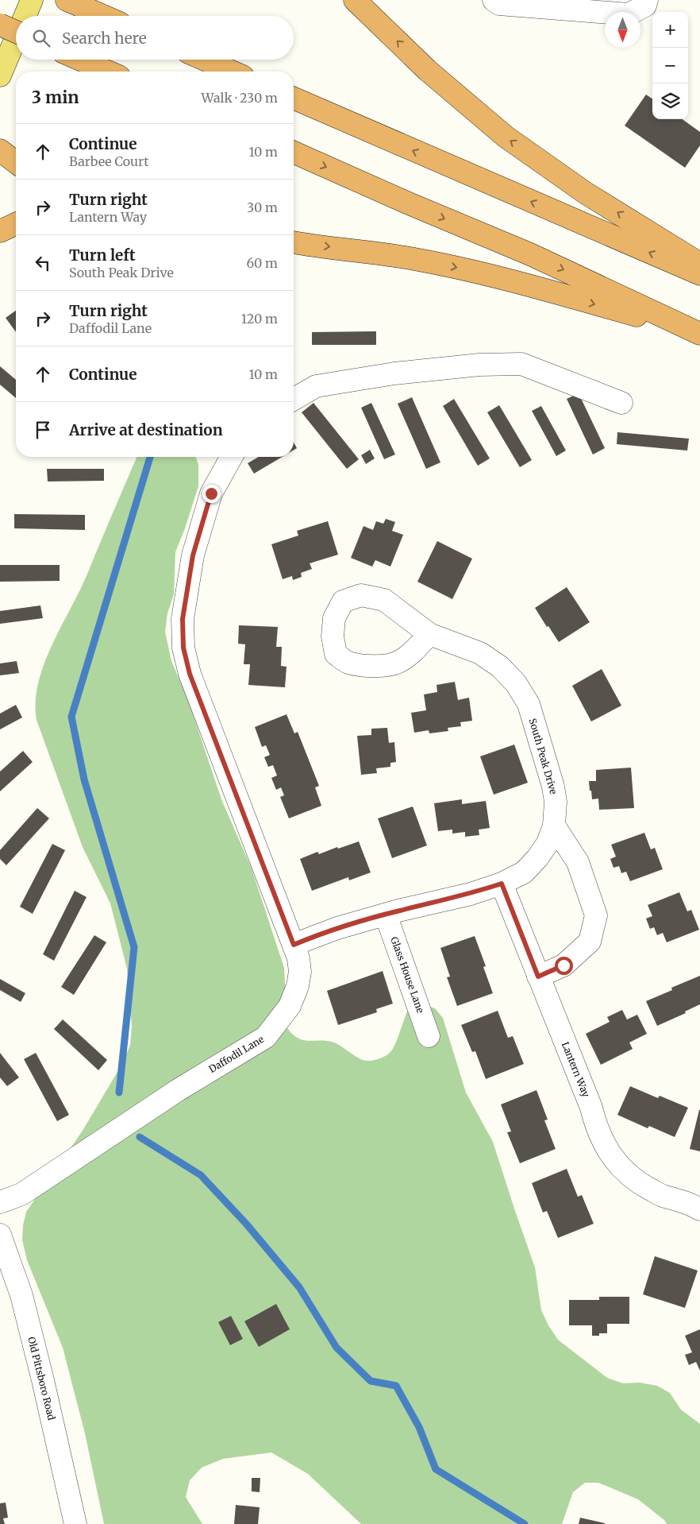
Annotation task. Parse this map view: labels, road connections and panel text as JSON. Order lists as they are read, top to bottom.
{
  "streets": {
    "street": [
      "South Peak Drive",
      "Glass House Lane",
      "Daffodil Lane",
      "Lantern Way",
      "Old Pittsboro Road"
    ]
  },
  "crossings": [
    ["South Peak Drive", "Glass House Lane"],
    ["South Peak Drive", "Daffodil Lane"],
    ["South Peak Drive", "Lantern Way"]
  ],
  "north": "bottom",
  "page": {
    "map_buttons": ["+", "−"],
    "search": "Search here",
    "heading": ["3 min", "Walk · 230 m"],
    "list": [
      ["Continue", "Barbee Court", "10 m"],
      ["Turn right", "Lantern Way", "30 m"],
      ["Turn left", "South Peak Drive", "60 m"],
      ["Turn right", "Daffodil Lane", "120 m"],
      ["Continue", "10 m"],
      "Arrive at destination"
    ]
  }
}
